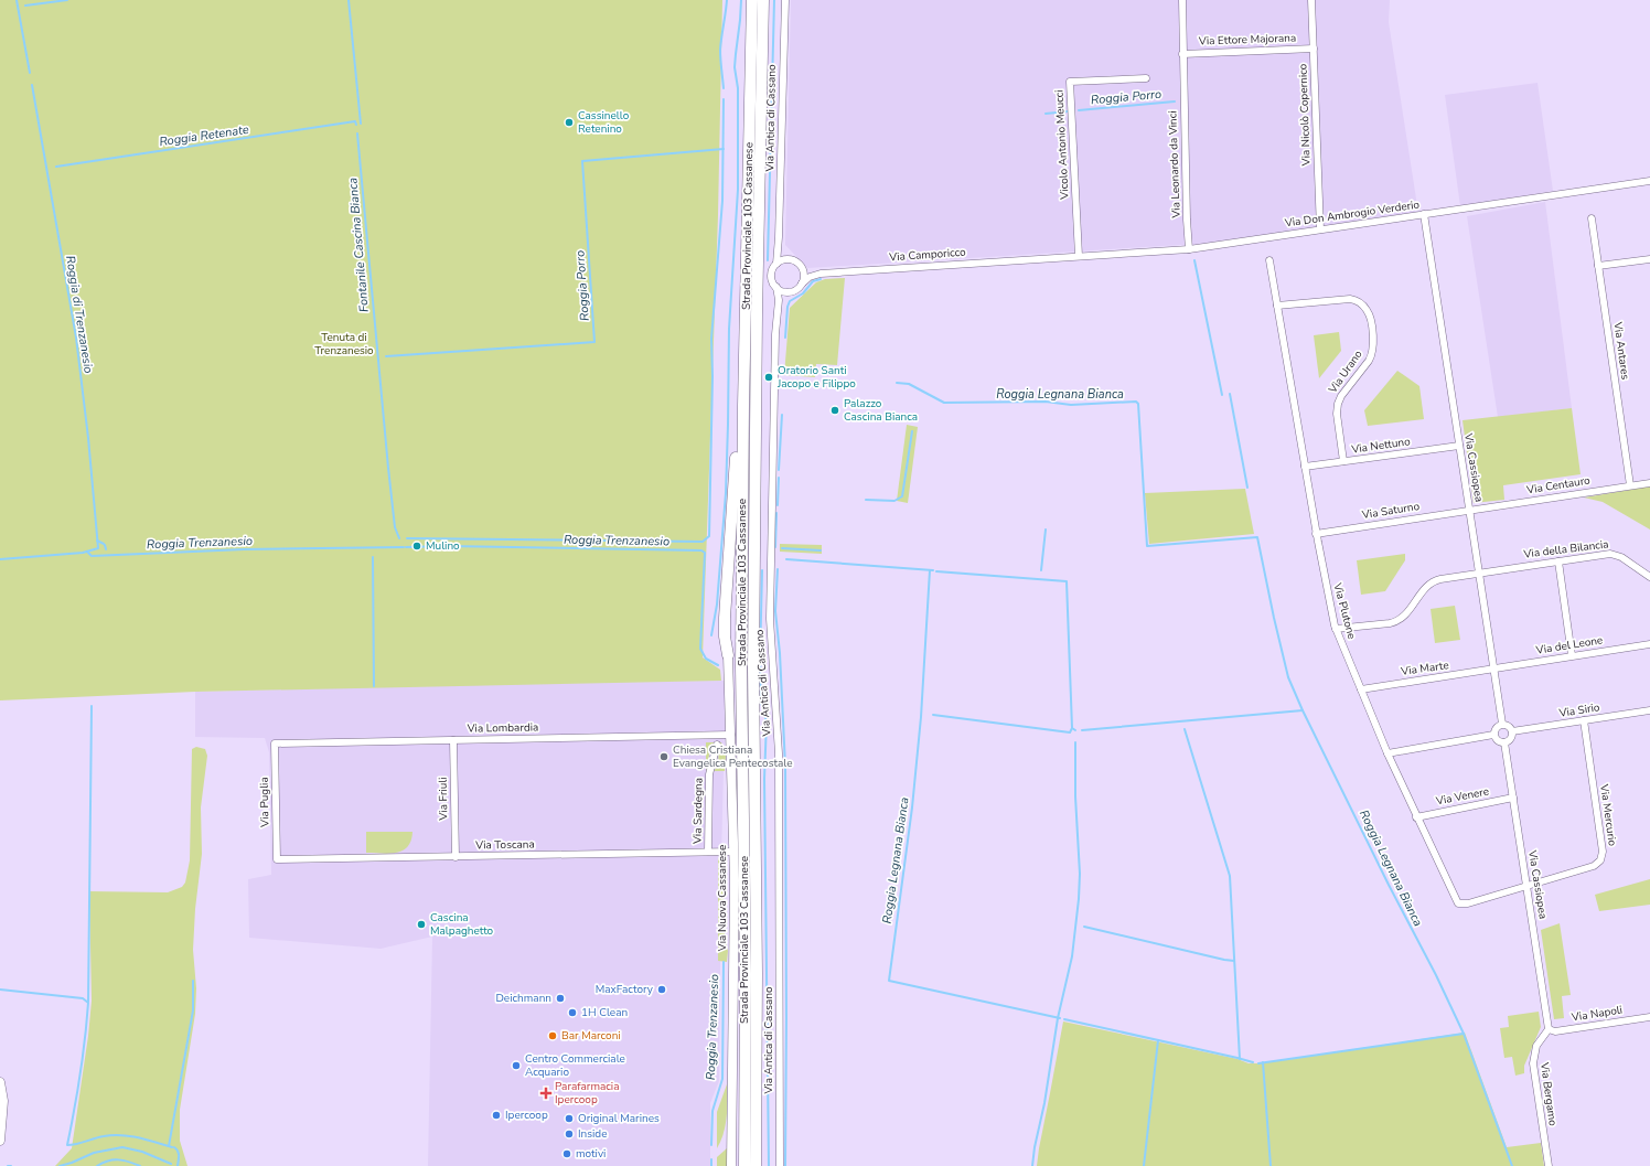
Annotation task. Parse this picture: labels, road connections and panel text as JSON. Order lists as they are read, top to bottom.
{
  "streets": {
    "highway": ["Strada Provinciale 103 Cassanese"],
    "street": [
      "Via Ettore Majorana",
      "Via Nicolò Copernico",
      "Via Antica di Cassano",
      "Vicolo Antonio Meucci",
      "Via Leonardo da Vinci",
      "Via Don Ambrogio Verderio",
      "Via Camporicco",
      "Via Antares",
      "Via Urano",
      "Via Nettuno",
      "Via Cassiopea",
      "Via Centauro",
      "Via Saturno",
      "Via della Bilancia",
      "Via Plutone",
      "Via del Leone",
      "Via Marte",
      "Via Sirio",
      "Via Lombardia",
      "Via Venere",
      "Via Friuli",
      "Via Puglia",
      "Via Sardegna",
      "Via Mercurio",
      "Via Toscana",
      "Via Nuova Cassanese",
      "Via Napoli",
      "Via Bergamo"
    ]
  },
  "crossings": [
    ["Via Ettore Majorana", "Via Nicolò Copernico"],
    ["Via Ettore Majorana", "Via Leonardo da Vinci"],
    ["Via Nicolò Copernico", "Via Don Ambrogio Verderio"],
    ["Via Antica di Cassano", "Via Camporicco"],
    ["Vicolo Antonio Meucci", "Via Don Ambrogio Verderio"],
    ["Via Leonardo da Vinci", "Via Don Ambrogio Verderio"],
    ["Via Don Ambrogio Verderio", "Via Camporicco"],
    ["Via Don Ambrogio Verderio", "Via Cassiopea"],
    ["Via Antares", "Via Centauro"],
    ["Via Urano", "Via Nettuno"],
    ["Via Urano", "Via Plutone"],
    ["Via Nettuno", "Via Cassiopea"],
    ["Via Nettuno", "Via Plutone"],
    ["Via Cassiopea", "Via Centauro"],
    ["Via Cassiopea", "Via Saturno"],
    ["Via Cassiopea", "Via della Bilancia"],
    ["Via Cassiopea", "Via Plutone"],
    ["Via Cassiopea", "Via del Leone"],
    ["Via Cassiopea", "Via Marte"],
    ["Via Cassiopea", "Via Sirio"],
    ["Via Cassiopea", "Via Venere"],
    ["Via Cassiopea", "Via Mercurio"],
    ["Via Cassiopea", "Via Napoli"],
    ["Via Cassiopea", "Via Bergamo"],
    ["Via Centauro", "Via Saturno"],
    ["Via Saturno", "Via Plutone"],
    ["Via della Bilancia", "Via Plutone"],
    ["Via Plutone", "Via Marte"],
    ["Via Plutone", "Via Venere"],
    ["Via Plutone", "Via Mercurio"],
    ["Via del Leone", "Via Marte"],
    ["Via Sirio", "Via Mercurio"],
    ["Via Lombardia", "Via Friuli"],
    ["Via Lombardia", "Via Puglia"],
    ["Via Lombardia", "Via Nuova Cassanese"],
    ["Via Friuli", "Via Toscana"],
    ["Via Puglia", "Via Toscana"],
    ["Via Sardegna", "Via Toscana"],
    ["Via Toscana", "Via Nuova Cassanese"],
    ["Via Napoli", "Via Bergamo"]
  ],
  "water": [
    "Roggia Porro",
    "Roggia Retenate",
    "Fontanile Cascina Bianca",
    "Roggia di Trenzanesio",
    "Roggia Legnana Bianca",
    "Roggia Trenzanesio"
  ],
  "parks": ["Tenuta di Trenzanesio"],
  "places": {
    "other": [
      "Cassinello Retenino",
      "Oratorio Santi Jacopo e Filippo",
      "Palazzo Cascina Bianca",
      "Mulino",
      "Chiesa Cristiana Evangelica Pentecostale",
      "Cascina Malpaghetto",
      "MaxFactory",
      "Deichmann",
      "1H Clean",
      "Bar Marconi",
      "Centro Commerciale Acquario",
      "Ipercoop",
      "Original Marines",
      "Inside",
      "motivi"
    ],
    "health": ["Parafarmacia Ipercoop"]
  }
}
